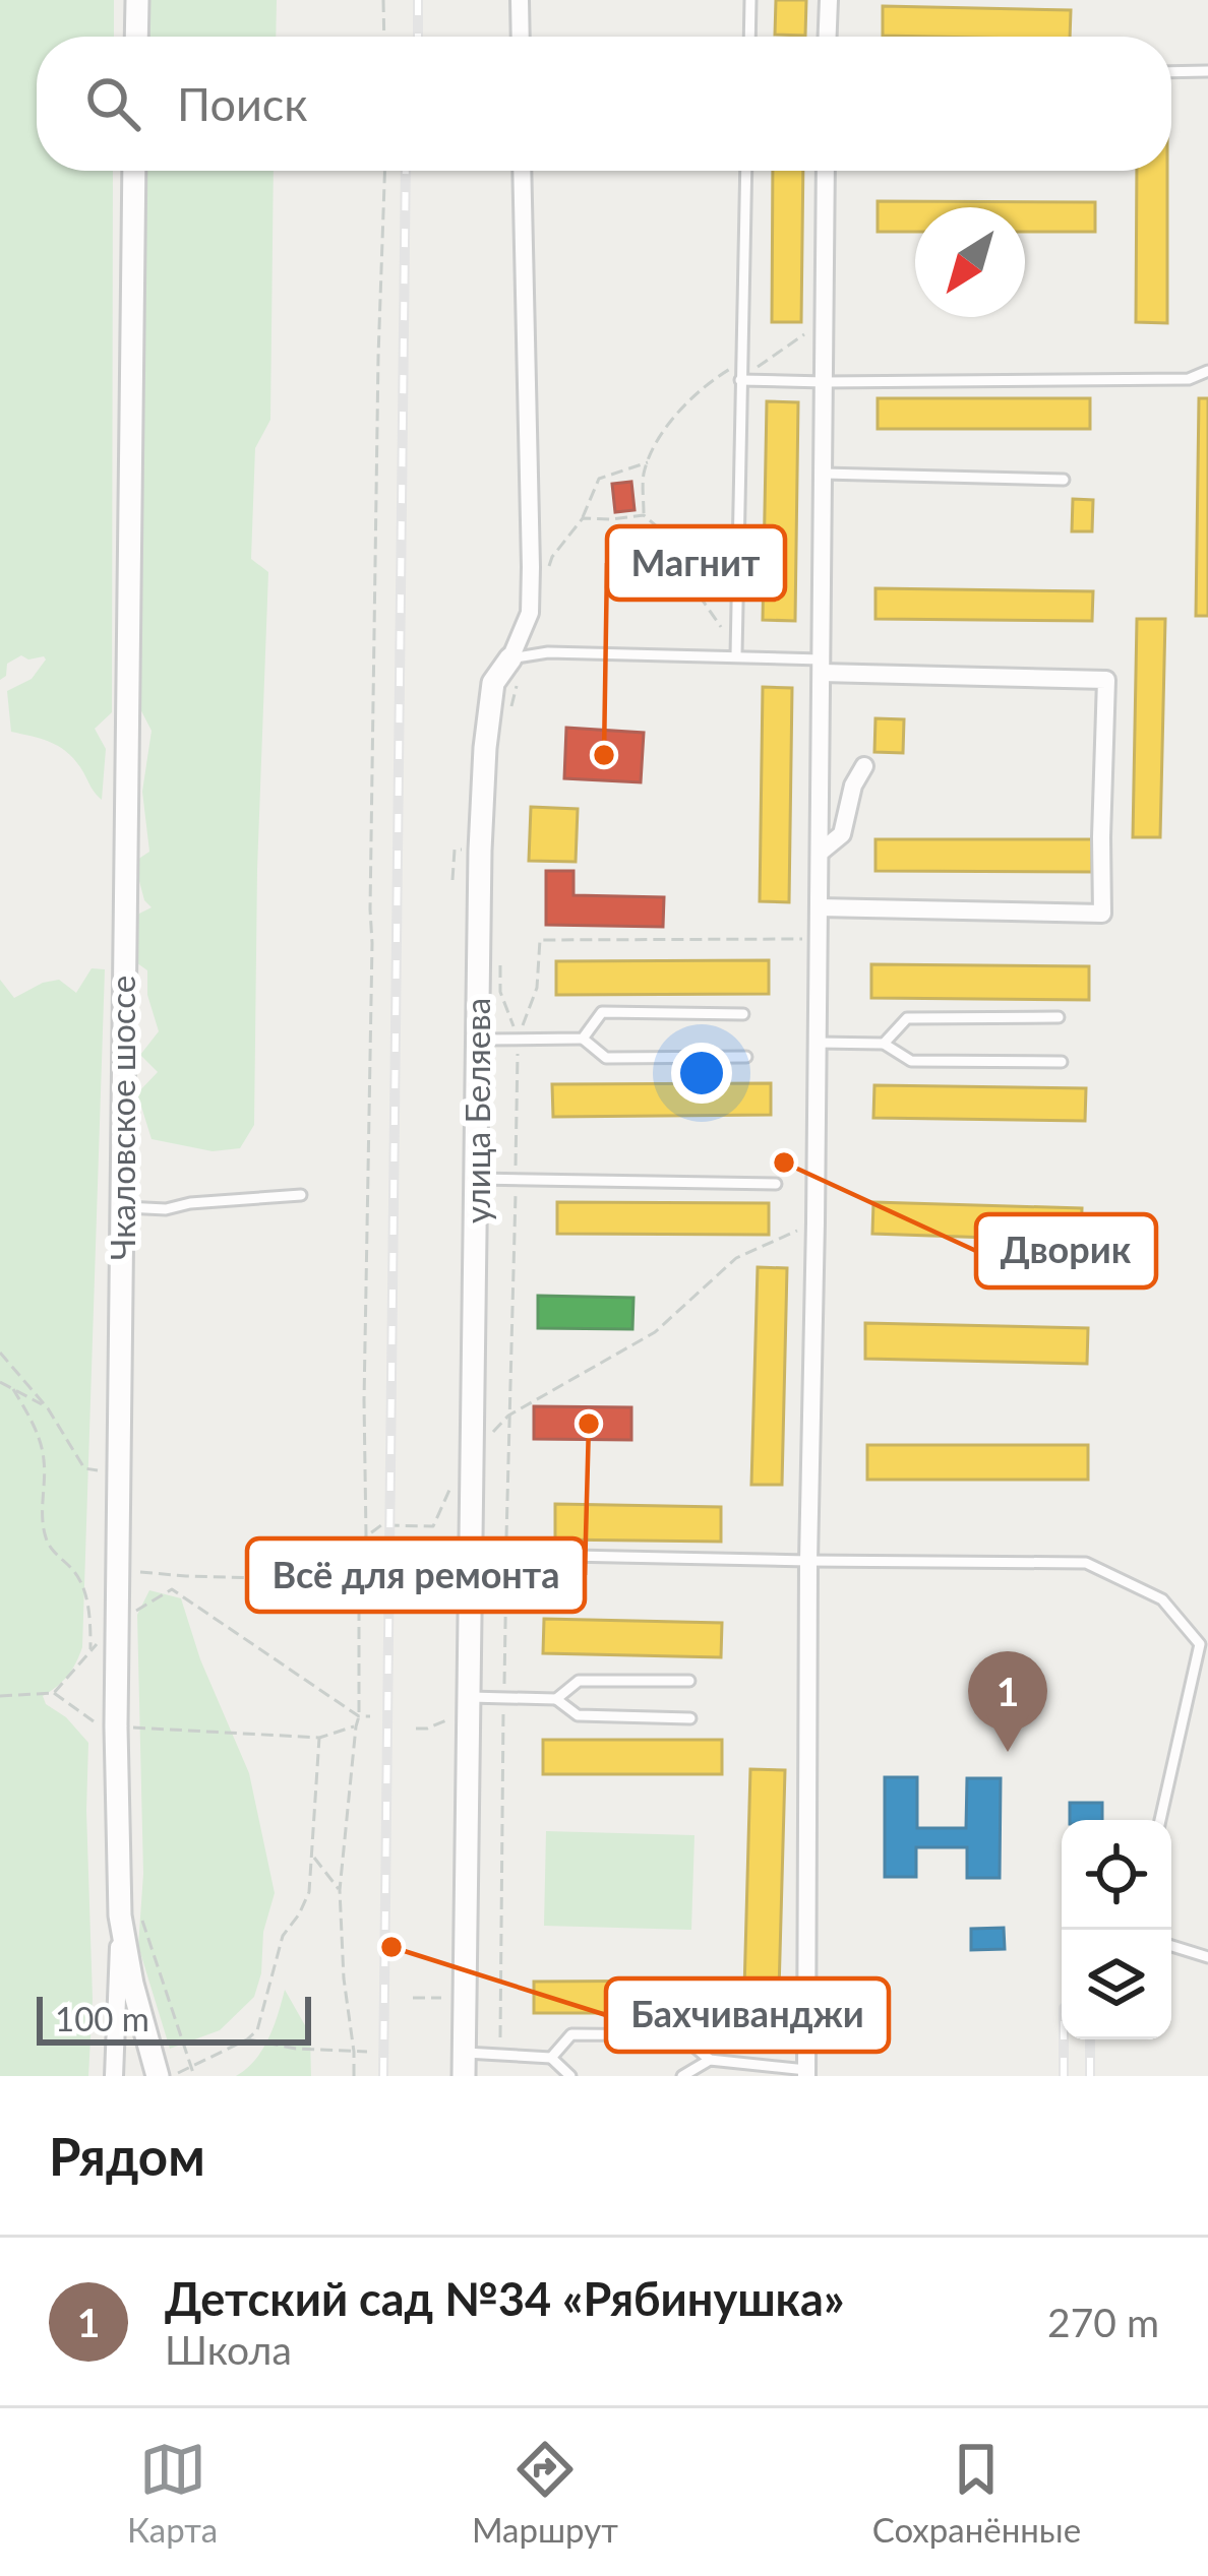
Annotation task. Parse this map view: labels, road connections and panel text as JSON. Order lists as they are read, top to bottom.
{
  "streets": {
    "street": ["улица Беляева", "Чкаловское шоссе"]
  },
  "places": [
    "Магнит",
    "Дворик",
    "Всё для ремонта",
    "Бахчиванджи"
  ],
  "scale_bar": "100 m",
  "north": "bottom left",
  "page": {
    "search": "Поиск",
    "pins": "1",
    "scale": "100 m",
    "heading": "Рядом",
    "list": [
      {
        "mark": "1",
        "name": "Детский сад №34 «Рябинушка»",
        "note": "Школа",
        "value": "270 m"
      }
    ],
    "nav": ["Карта", "Маршрут", "Сохранённые"]
  }
}
